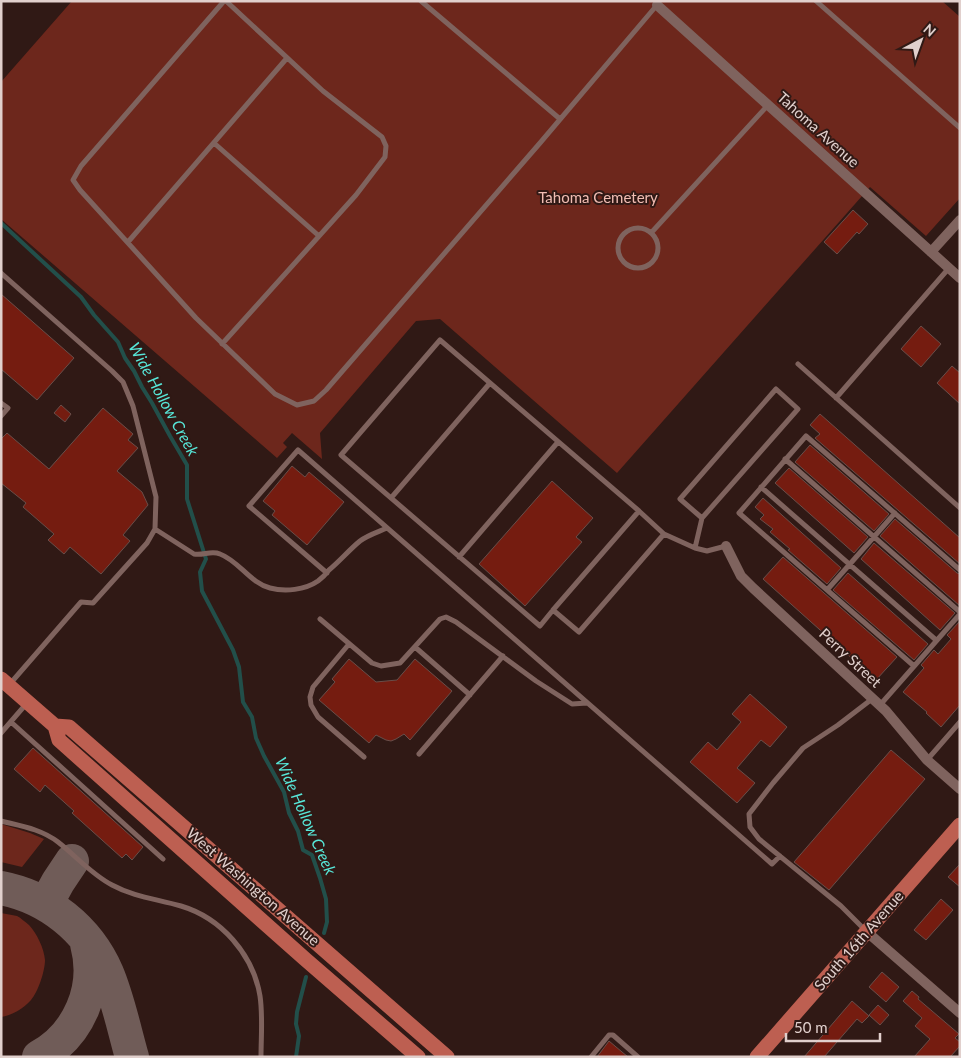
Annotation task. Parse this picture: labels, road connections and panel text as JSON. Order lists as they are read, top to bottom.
{
  "streets": {
    "main road": ["West Washington Avenue", "South 16th Avenue"],
    "street": ["Tahoma Avenue", "Perry Street"]
  },
  "water": ["Wide Hollow Creek"],
  "parks": ["Tahoma Cemetery"],
  "scale_bar": "50 m",
  "north": "top right"
}
